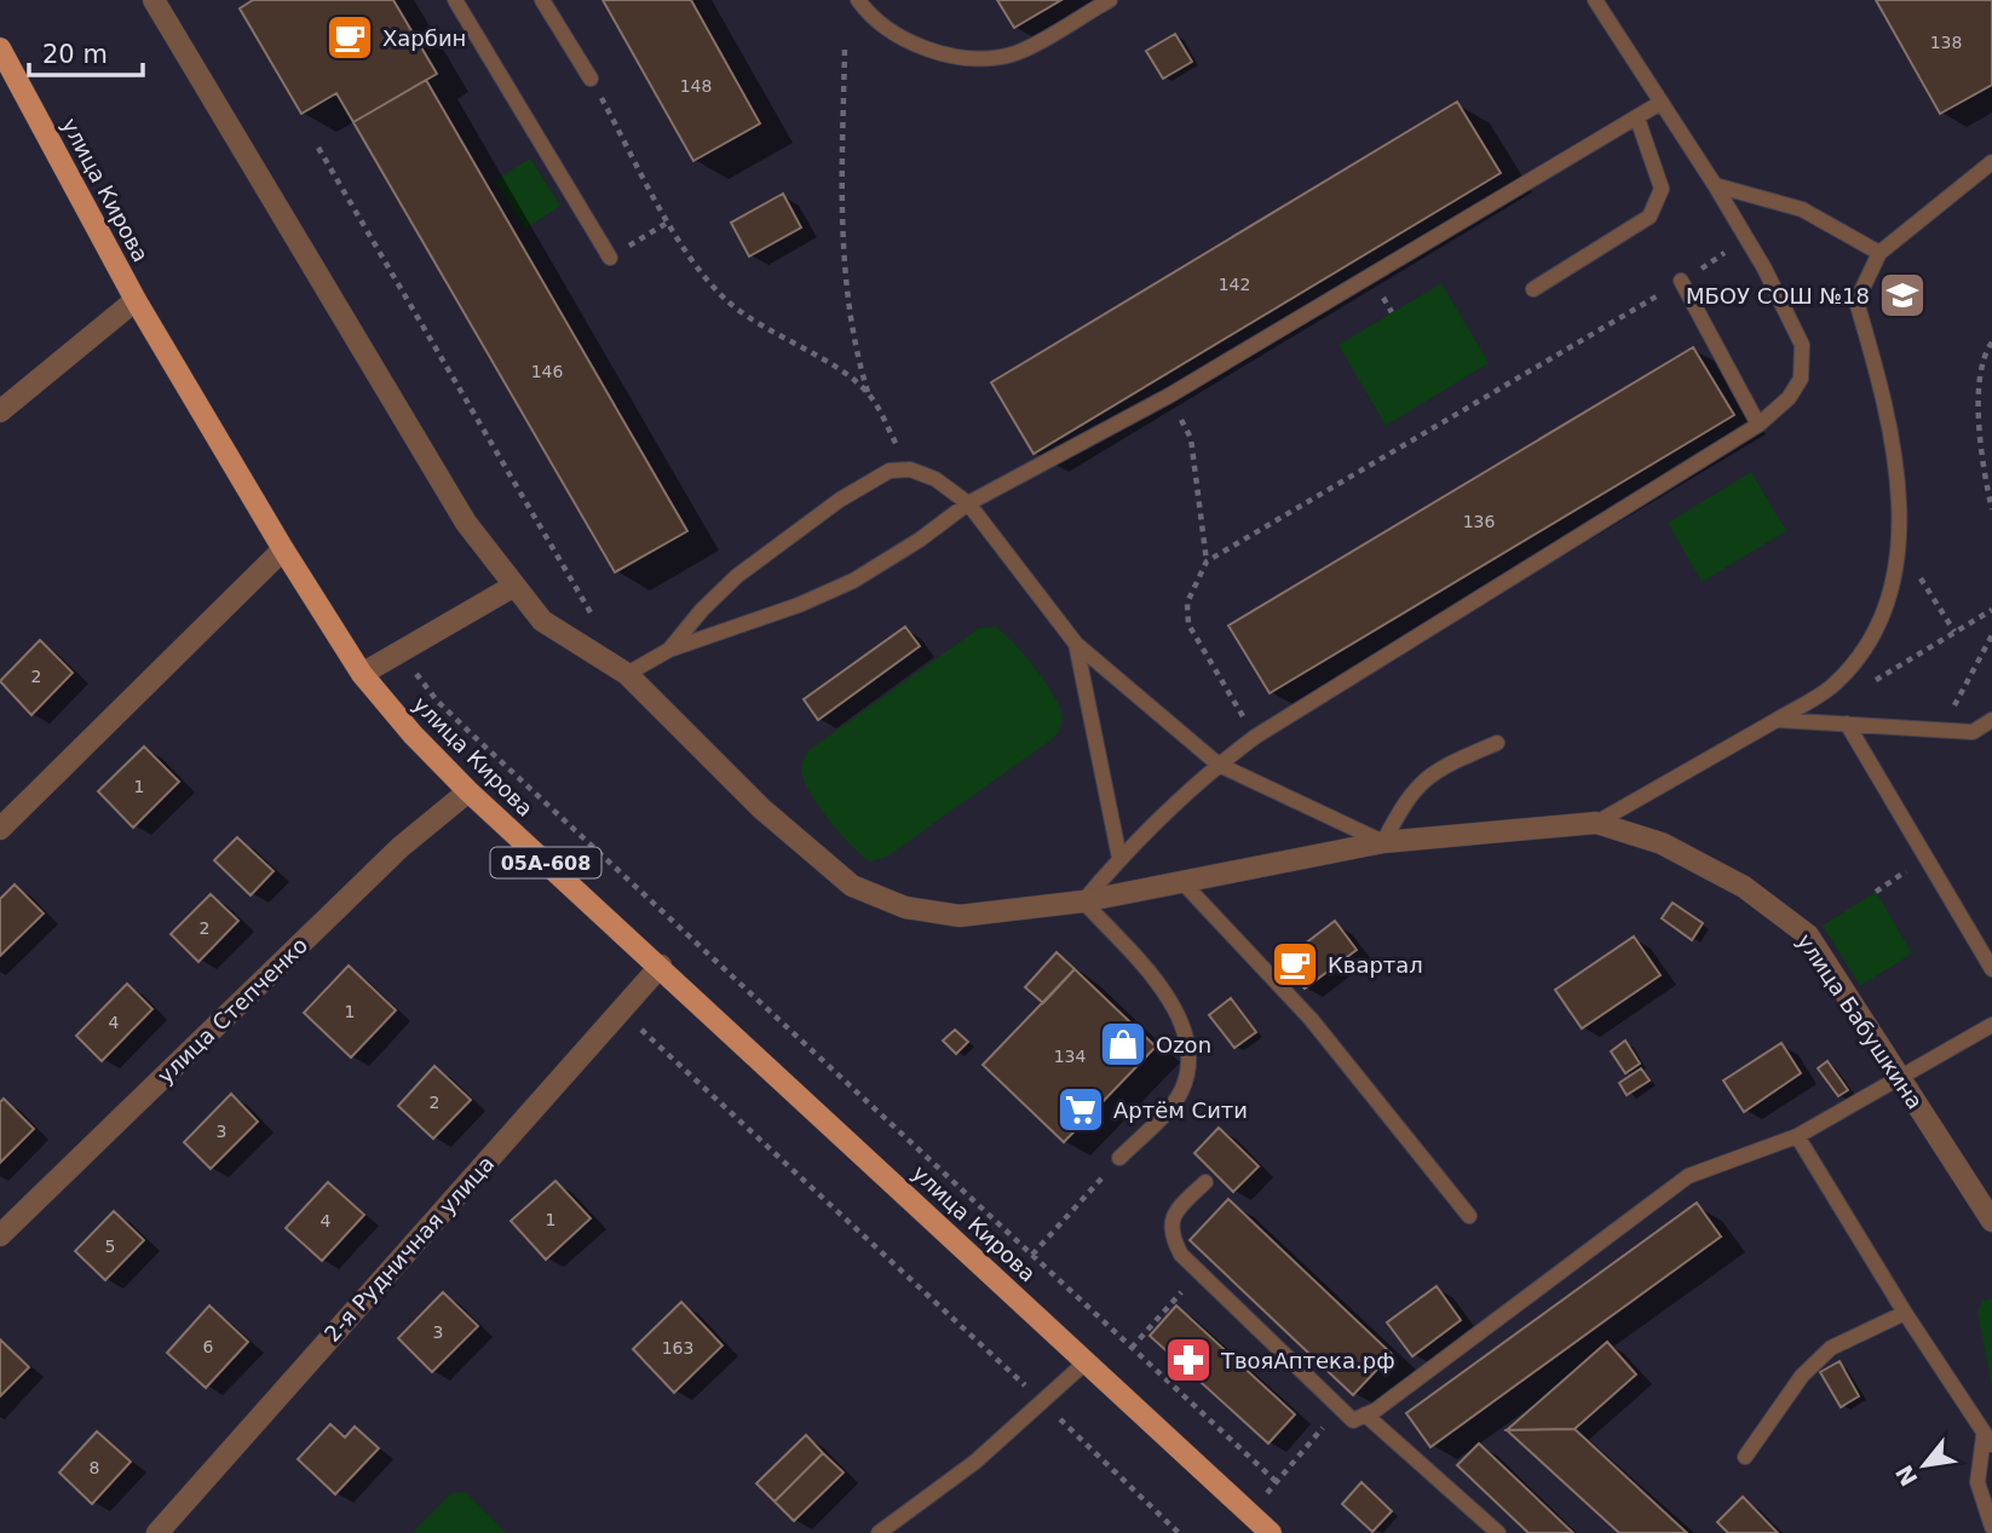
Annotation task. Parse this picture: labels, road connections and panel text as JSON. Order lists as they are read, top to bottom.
{
  "streets": {
    "main road": ["улица Кирова", "05А-608"],
    "street": ["улица Степченко", "улица Бабушкина", "2-я Рудничная улица"]
  },
  "crossings": [
    ["улица Кирова", "улица Степченко"],
    ["улица Кирова", "2-я Рудничная улица"]
  ],
  "places": {
    "cafe": ["Харбин", "Квартал"],
    "school or university": ["МБОУ СОШ №18"],
    "shop": ["Ozon"],
    "supermarket": ["Артём Сити"],
    "pharmacy": ["ТвояАптека.рф"]
  },
  "house_numbers": [
    "138",
    "148",
    "142",
    "146",
    "136",
    "2",
    "1",
    "2",
    "1",
    "4",
    "134",
    "2",
    "3",
    "1",
    "4",
    "5",
    "3",
    "6",
    "163",
    "8"
  ],
  "scale_bar": "20 m",
  "north": "bottom left"
}
